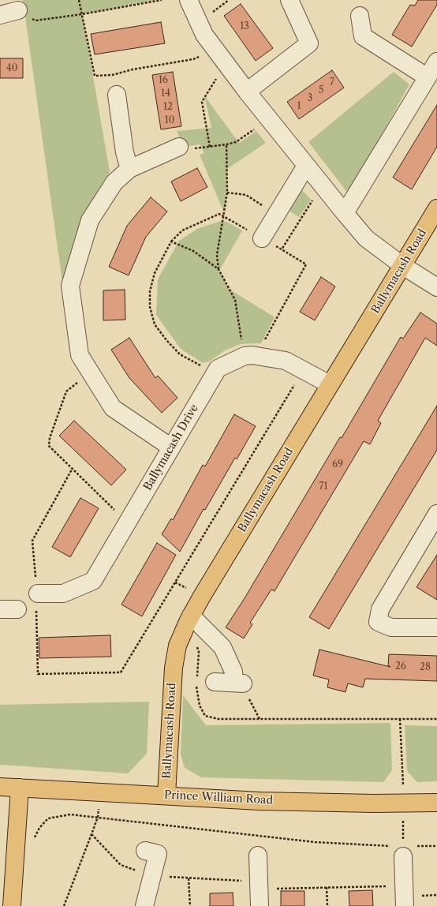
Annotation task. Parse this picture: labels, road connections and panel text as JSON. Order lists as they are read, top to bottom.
{
  "streets": {
    "main road": ["Ballymacash Road", "Prince William Road"],
    "street": ["Ballymacash Drive"]
  },
  "crossings": [
    ["Ballymacash Road", "Ballymacash Drive"],
    ["Ballymacash Road", "Prince William Road"]
  ],
  "house_numbers": [
    "13",
    "40",
    "16",
    "7",
    "5",
    "14",
    "3",
    "1",
    "12",
    "10",
    "69",
    "71",
    "26",
    "28"
  ]
}
